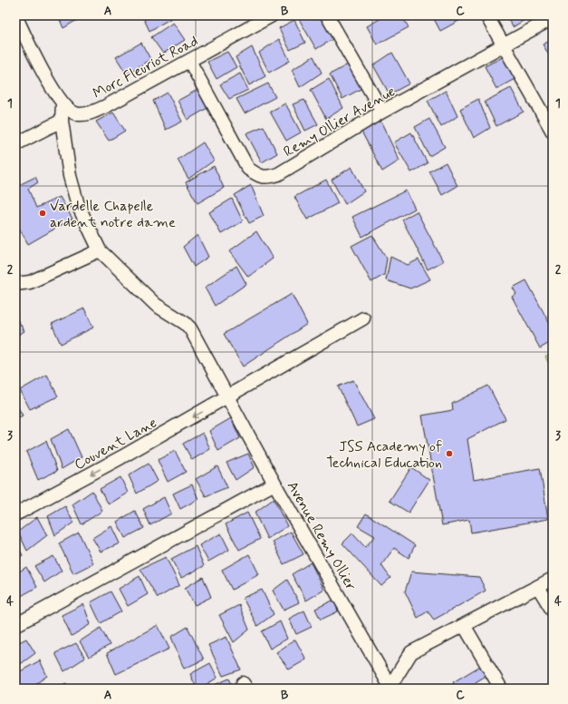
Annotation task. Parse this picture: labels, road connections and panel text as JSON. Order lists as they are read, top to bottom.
{
  "streets": {
    "street": [
      "Morc Fleuriot Road",
      "Remy Ollier Avenue",
      "Couvent Lane",
      "Avenue Remy Ollier"
    ]
  },
  "crossings": [
    ["Morc Fleuriot Road", "Remy Ollier Avenue"],
    ["Couvent Lane", "Avenue Remy Ollier"]
  ],
  "places": ["Vardelle Chapelle ardent notre dame", "JSS Academy of Technical Education"],
  "grid": {
    "columns": ["A", "B", "C"],
    "rows": [
      "1",
      "2",
      "3",
      "4"
    ]
  }
}
